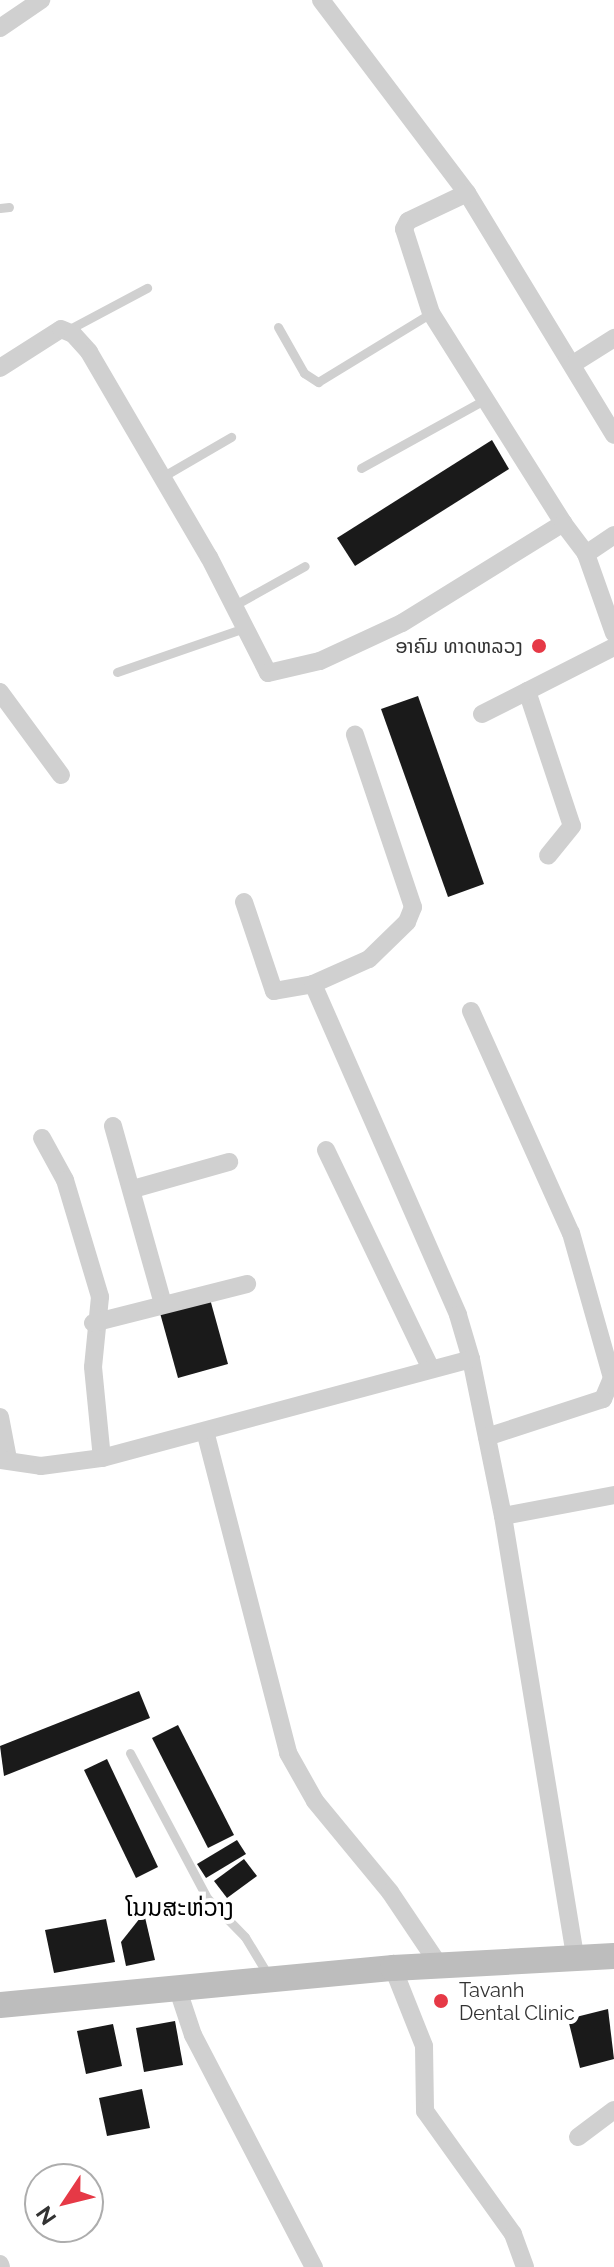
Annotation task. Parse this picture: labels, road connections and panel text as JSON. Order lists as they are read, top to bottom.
{
  "districts": ["ໂນນສະຫ່ວາງ"],
  "places": ["ອາຄົມ ທາດຫລວງ", "Tavanh Dental Clinic"],
  "north": "bottom left"
}
